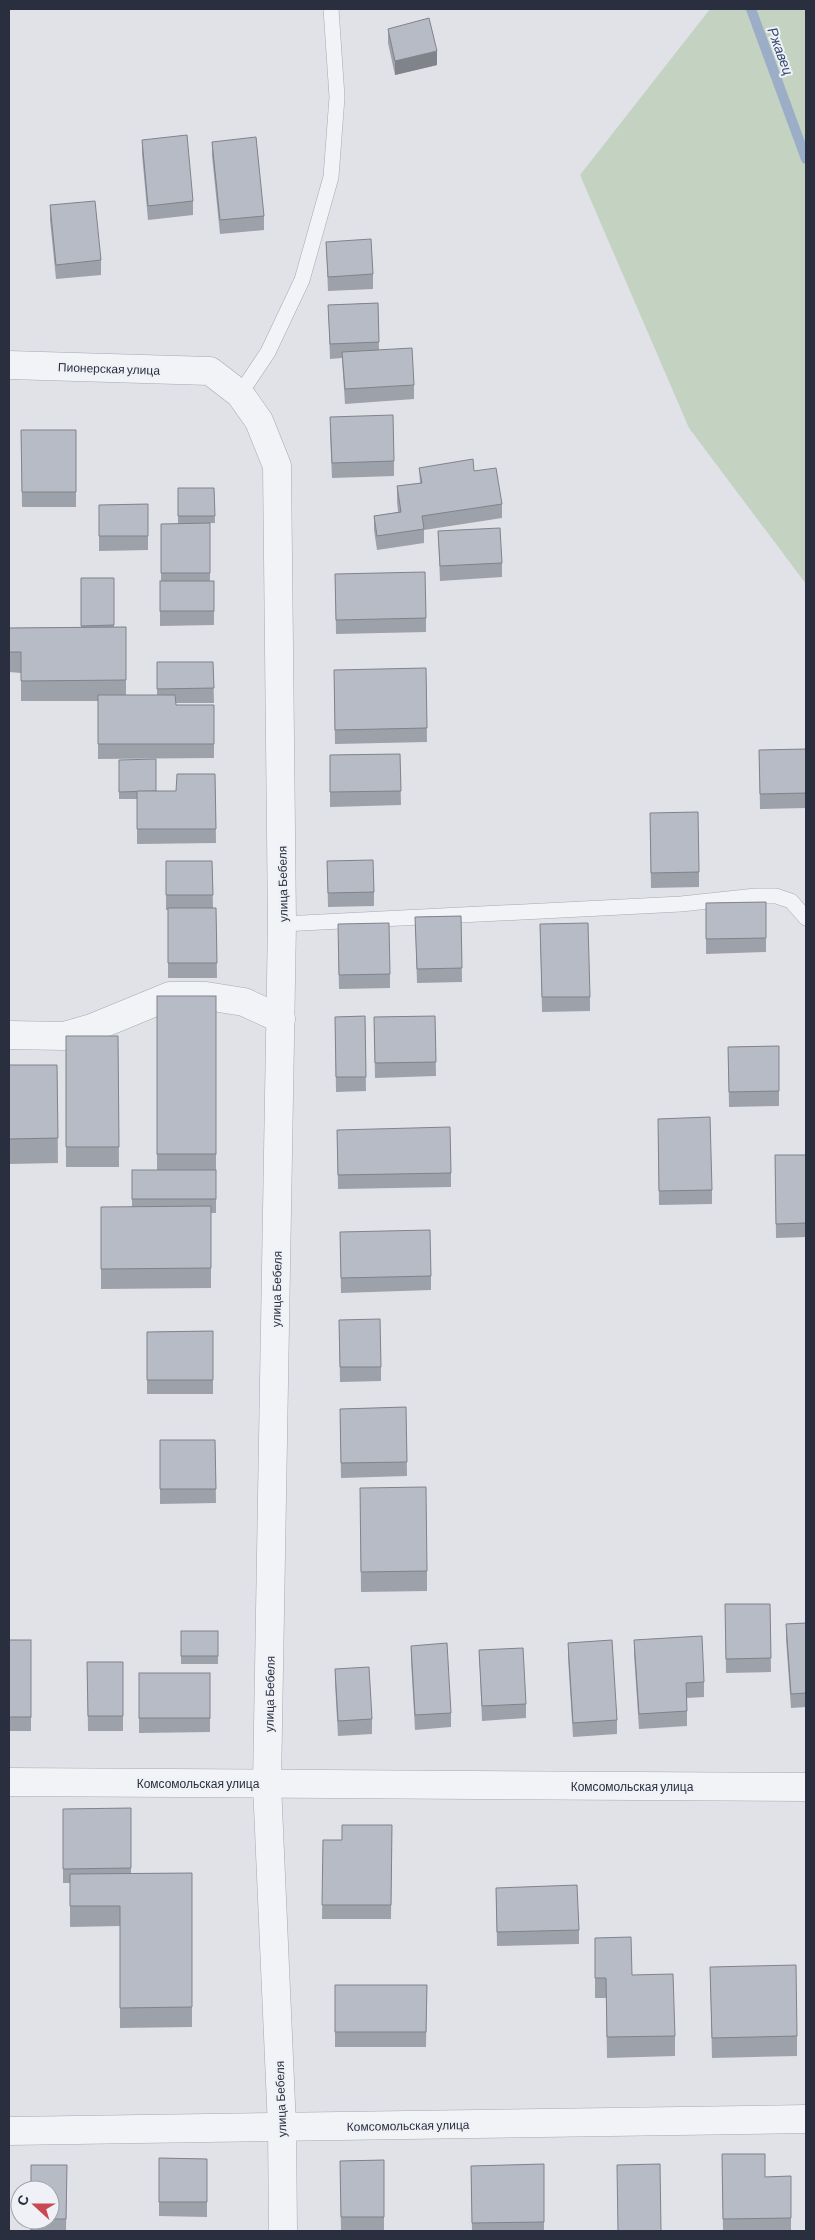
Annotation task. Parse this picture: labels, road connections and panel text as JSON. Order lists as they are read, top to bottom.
{
  "streets": {
    "street": ["Пионерская улица", "улица Бебеля", "Комсомольская улица"]
  },
  "crossings": [
    ["Пионерская улица", "улица Бебеля"],
    ["улица Бебеля", "Комсомольская улица"]
  ],
  "water": ["Ржавец"],
  "north": "left"
}
